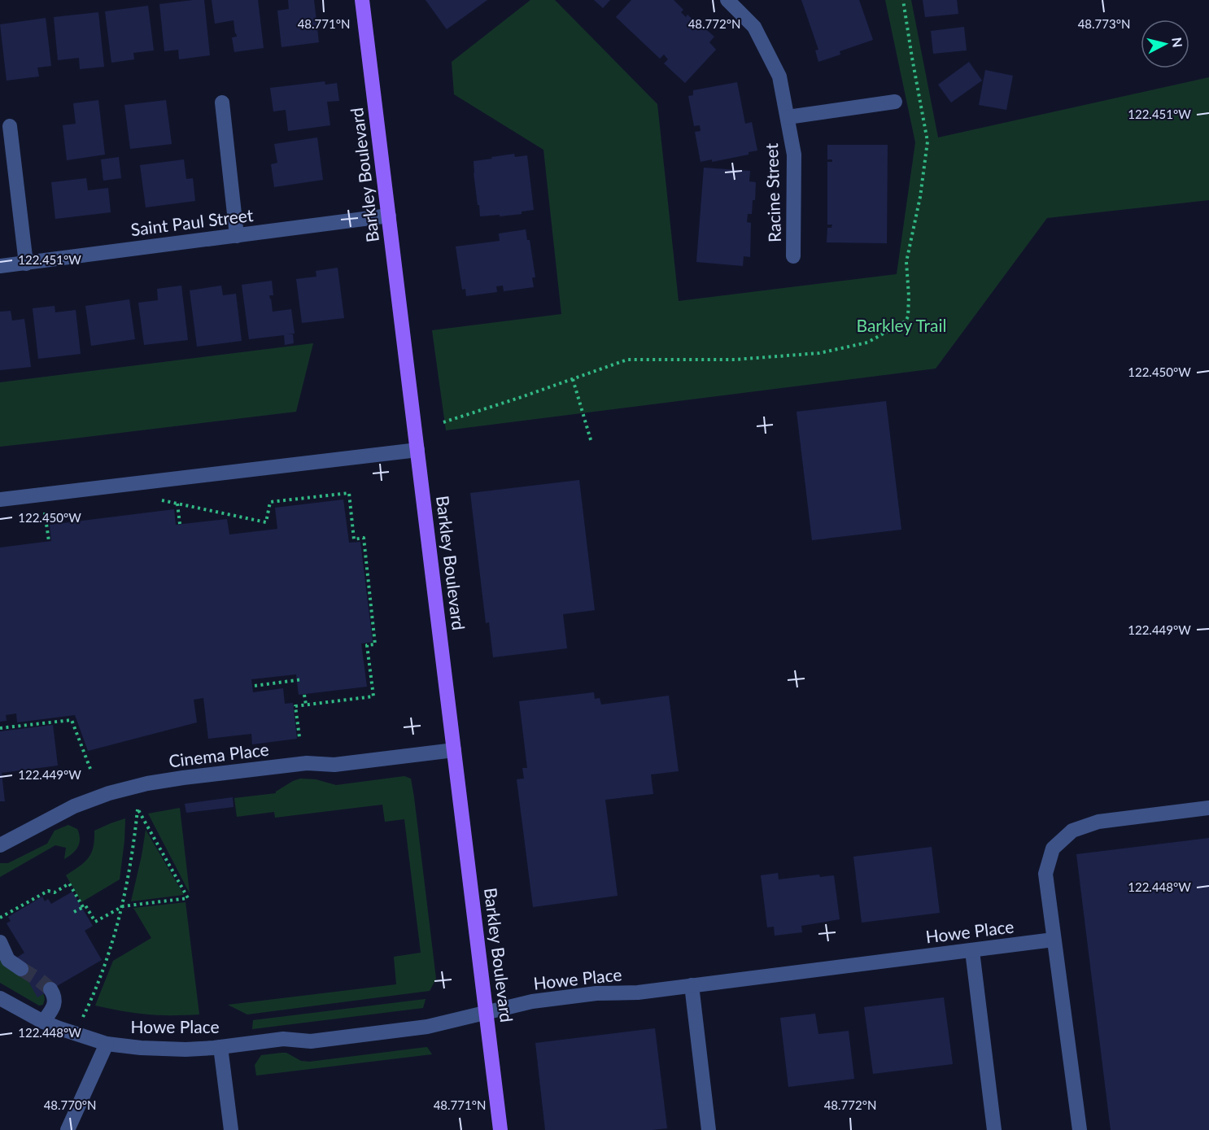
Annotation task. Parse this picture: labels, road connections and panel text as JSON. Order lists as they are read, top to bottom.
{
  "streets": {
    "main road": ["Barkley Boulevard"],
    "street": [
      "Racine Street",
      "Saint Paul Street",
      "Cinema Place",
      "Howe Place"
    ]
  },
  "crossings": [
    ["Barkley Boulevard", "Saint Paul Street"],
    ["Barkley Boulevard", "Cinema Place"],
    ["Barkley Boulevard", "Howe Place"]
  ],
  "parks": ["Barkley Trail"],
  "north": "right",
  "coordinates": [
    "48.771°N",
    "48.772°N",
    "48.773°N",
    "122.451°W",
    "122.450°W",
    "122.449°W",
    "122.448°W",
    "48.770°N"
  ]
}
